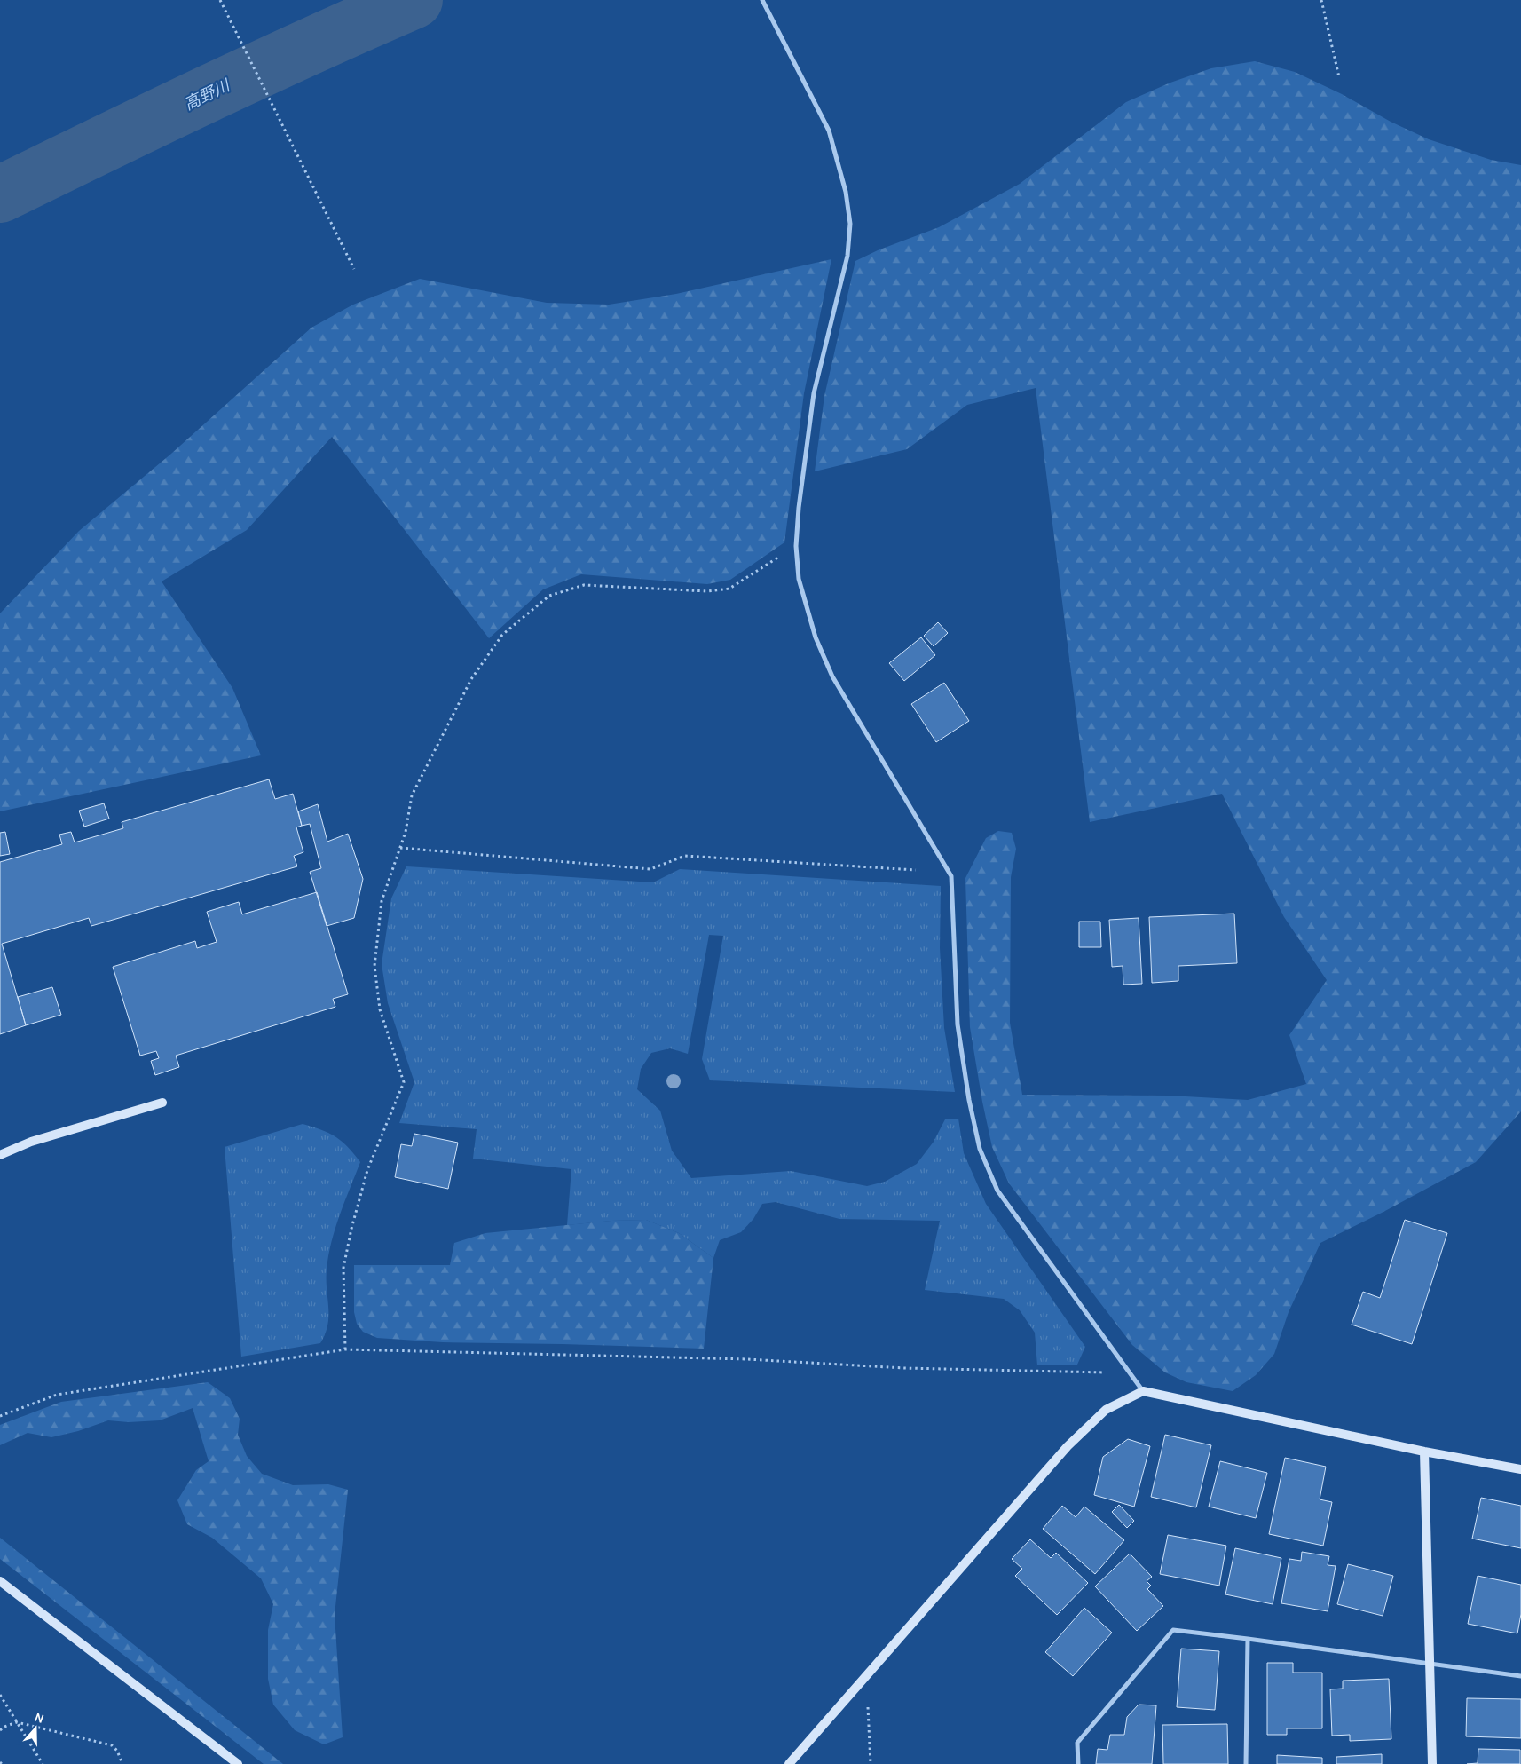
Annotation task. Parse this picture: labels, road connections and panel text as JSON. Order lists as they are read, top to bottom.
{
  "water": ["高野川"],
  "north": "top"
}
